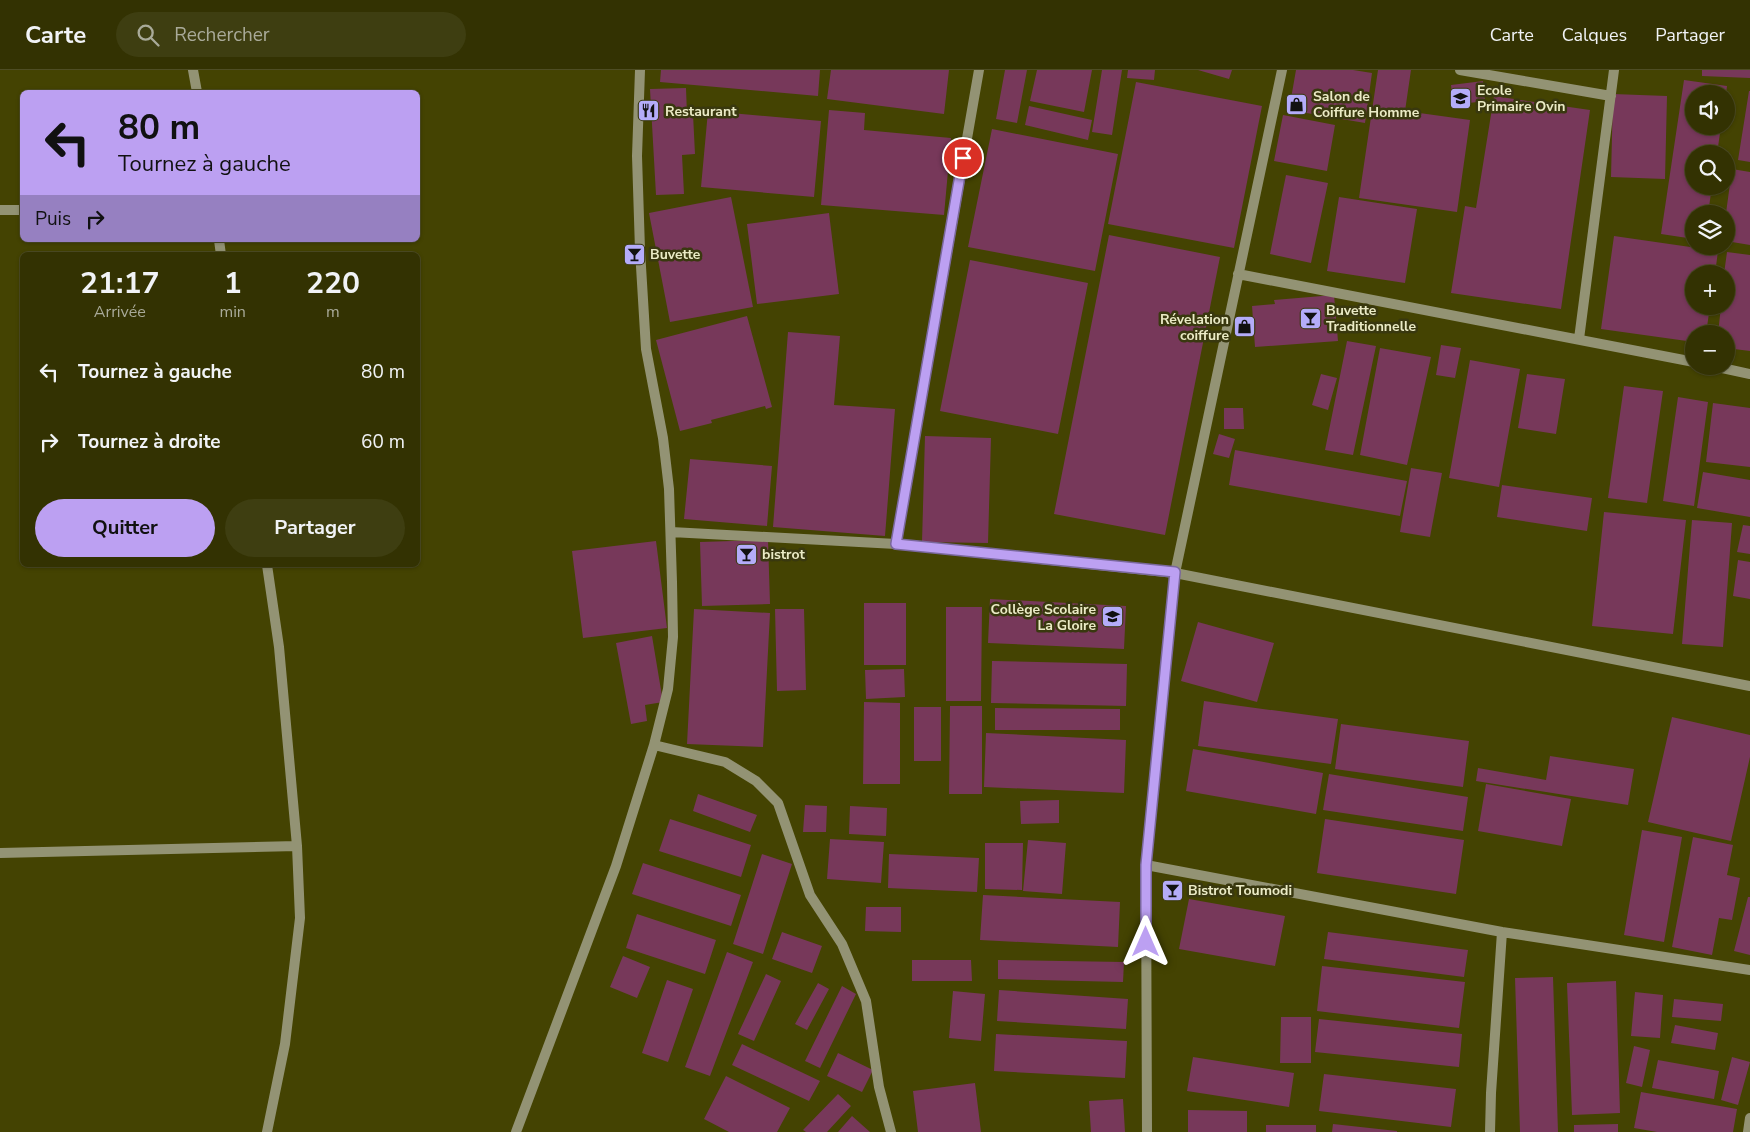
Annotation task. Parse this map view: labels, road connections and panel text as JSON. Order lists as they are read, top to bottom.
{
  "places": {
    "school or university": ["Ecole Primaire Ovin", "Collège Scolaire La Gloire"],
    "shop": ["Salon de Coiffure Homme", "Révelation coiffure"],
    "restaurant": ["Restaurant"],
    "bar": [
      "Buvette",
      "Buvette Traditionnelle",
      "bistrot",
      "Bistrot Toumodi"
    ]
  },
  "page": {
    "header": "Carte",
    "search": "Rechercher",
    "nav": ["Carte", "Calques", "Partager"],
    "map_buttons": ["+", "−"],
    "turn": ["80 m", "Tournez à gauche"],
    "then": "Puis",
    "eta": [
      "21:17",
      "Arrivée",
      "1",
      "min",
      "220",
      "m"
    ],
    "list": [
      {
        "name": "Tournez à gauche",
        "value": "80 m"
      },
      {
        "name": "Tournez à droite",
        "value": "60 m"
      }
    ],
    "buttons": ["Quitter", "Partager"]
  }
}
